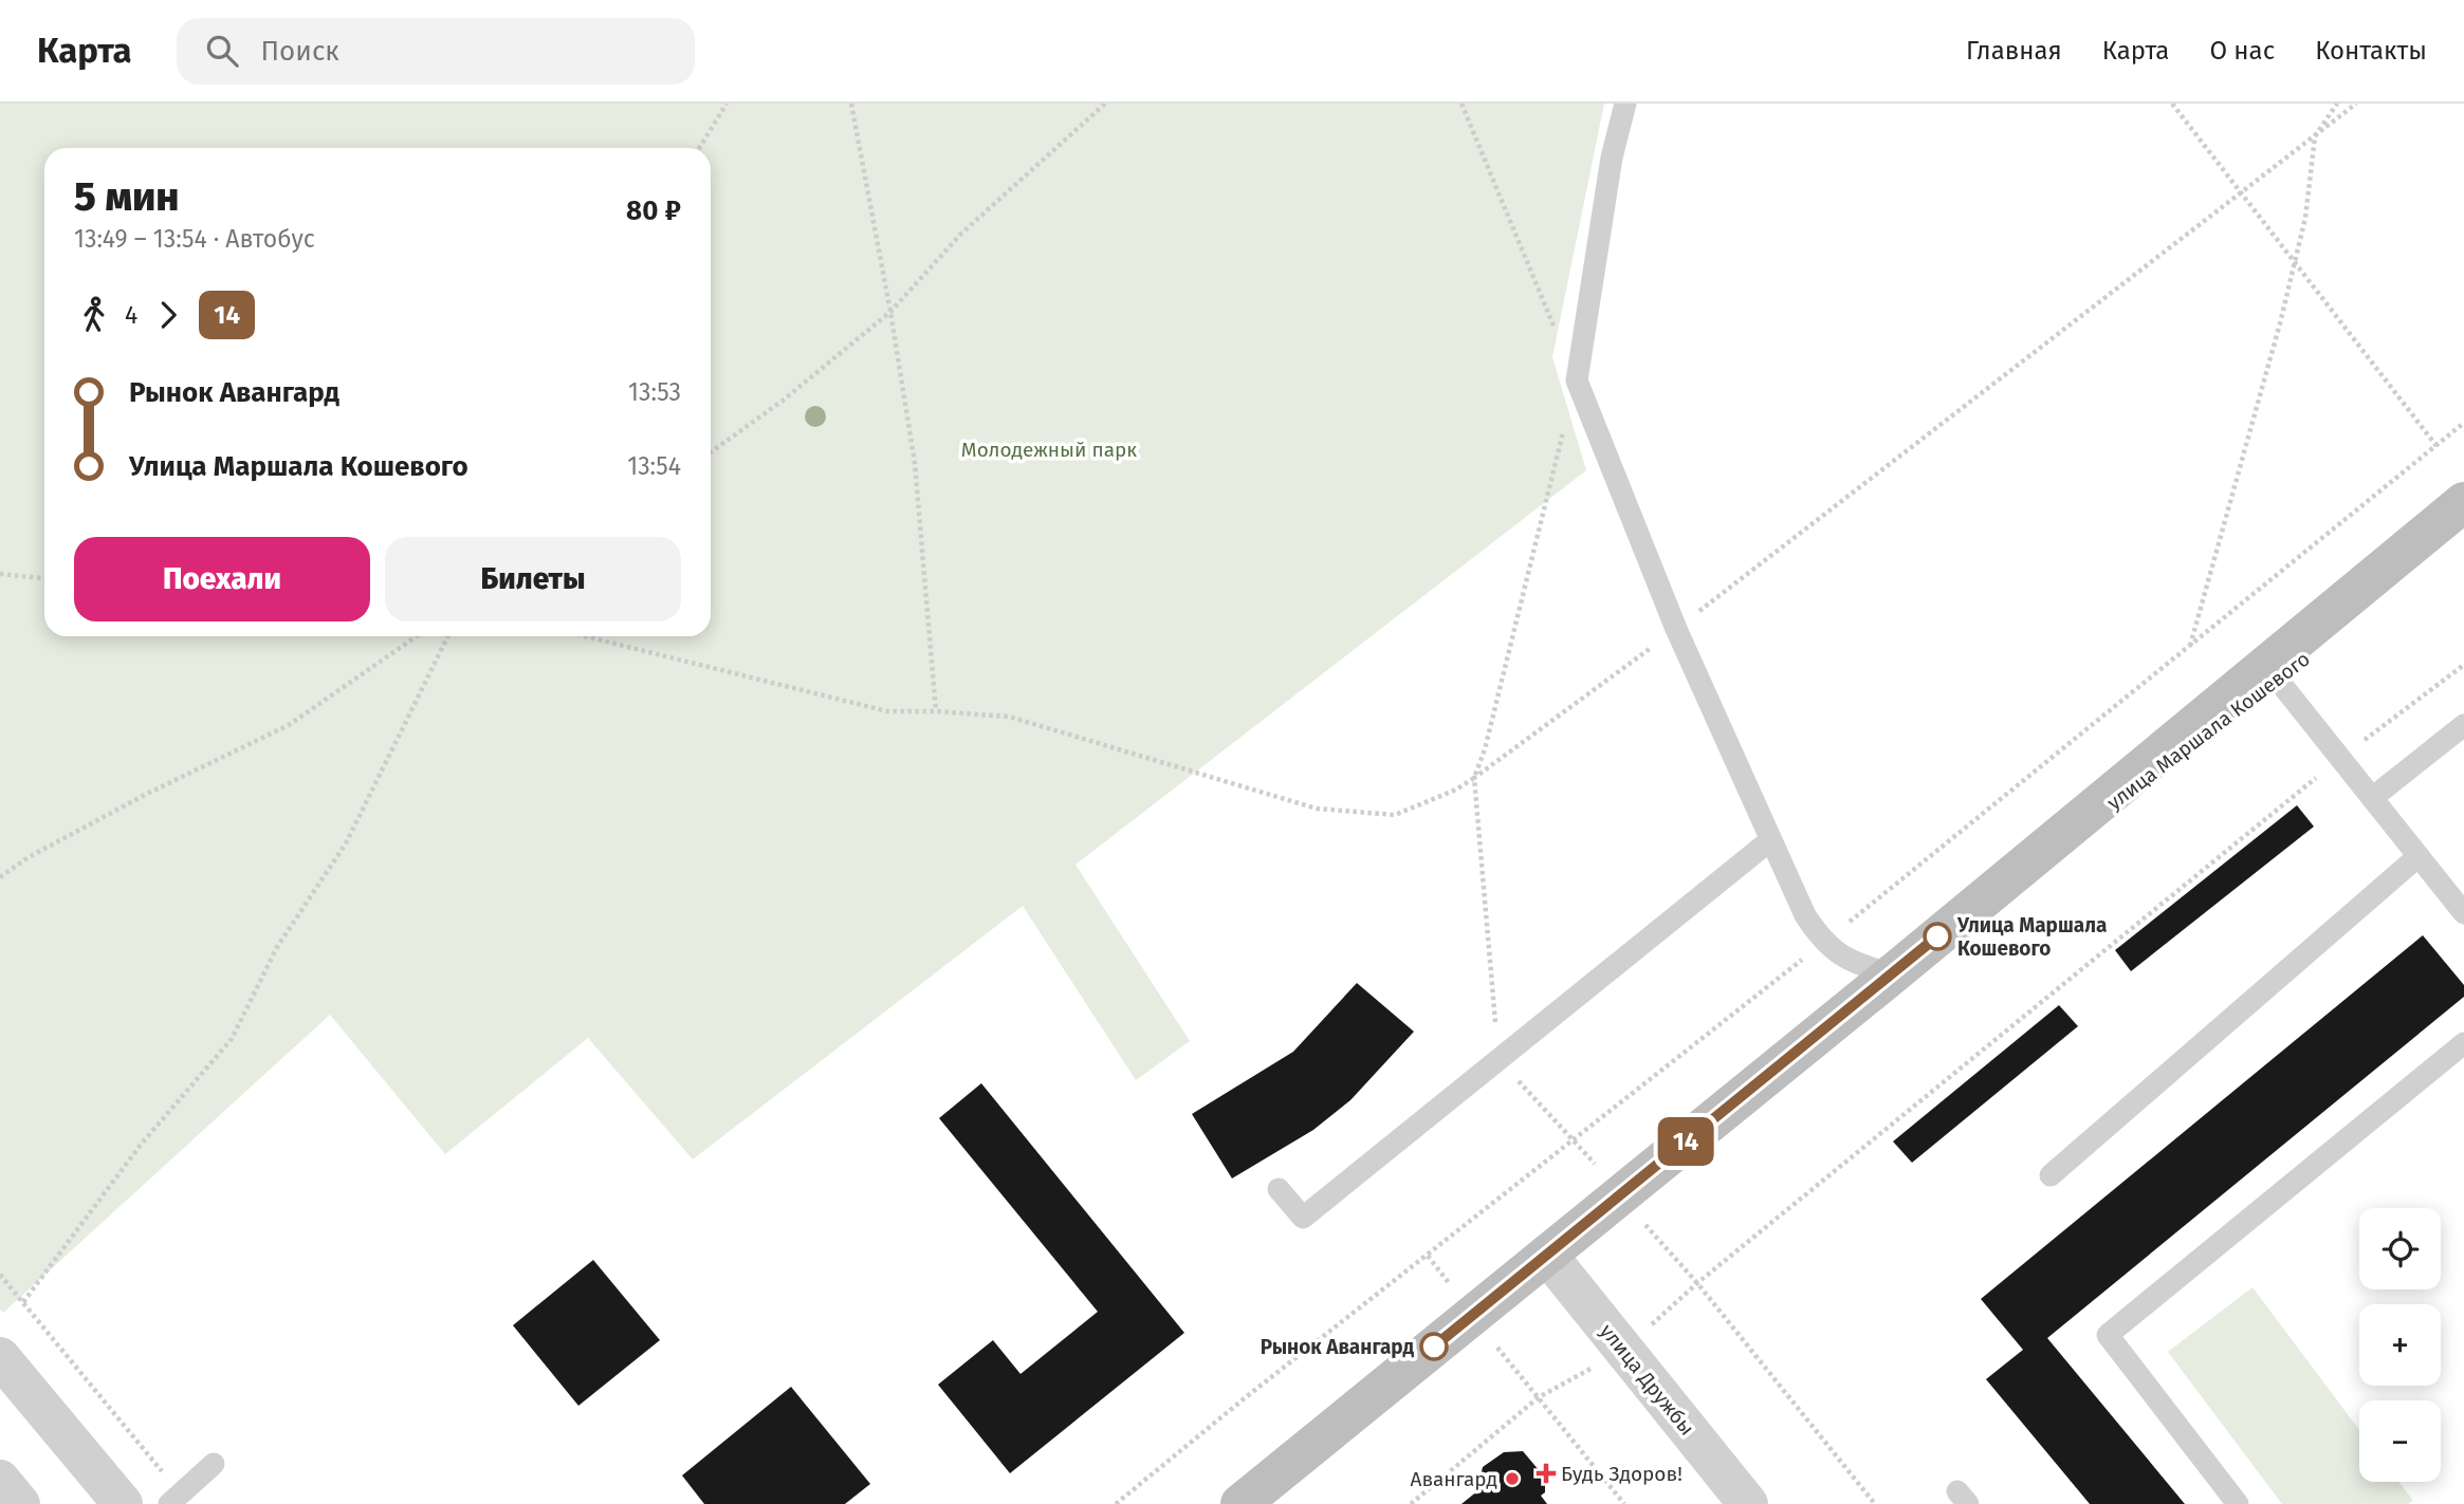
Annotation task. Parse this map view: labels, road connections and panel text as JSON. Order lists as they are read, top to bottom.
{
  "streets": {
    "street": ["улица Маршала Кошевого", "улица Дружбы"]
  },
  "crossings": [
    ["улица Маршала Кошевого", "улица Дружбы"]
  ],
  "parks": ["Молодежный парк"],
  "places": {
    "other": ["Улица Маршала Кошевого", "Рынок Авангард", "Авангард"],
    "health": ["Будь Здоров!"]
  },
  "lines": ["bus line 14"],
  "page": {
    "header": "Карта",
    "search": "Поиск",
    "nav": [
      "Главная",
      "Карта",
      "О нас",
      "Контакты"
    ],
    "on_map": "14",
    "heading": ["5 мин", "13:49 – 13:54 · Автобус", "80 ₽"],
    "legs": ["4", "14"],
    "list": [
      {
        "name": "Рынок Авангард",
        "value": "13:53"
      },
      {
        "name": "Улица Маршала Кошевого",
        "value": "13:54"
      }
    ],
    "buttons": ["Поехали", "Билеты"],
    "map_buttons": ["+", "−"]
  }
}
